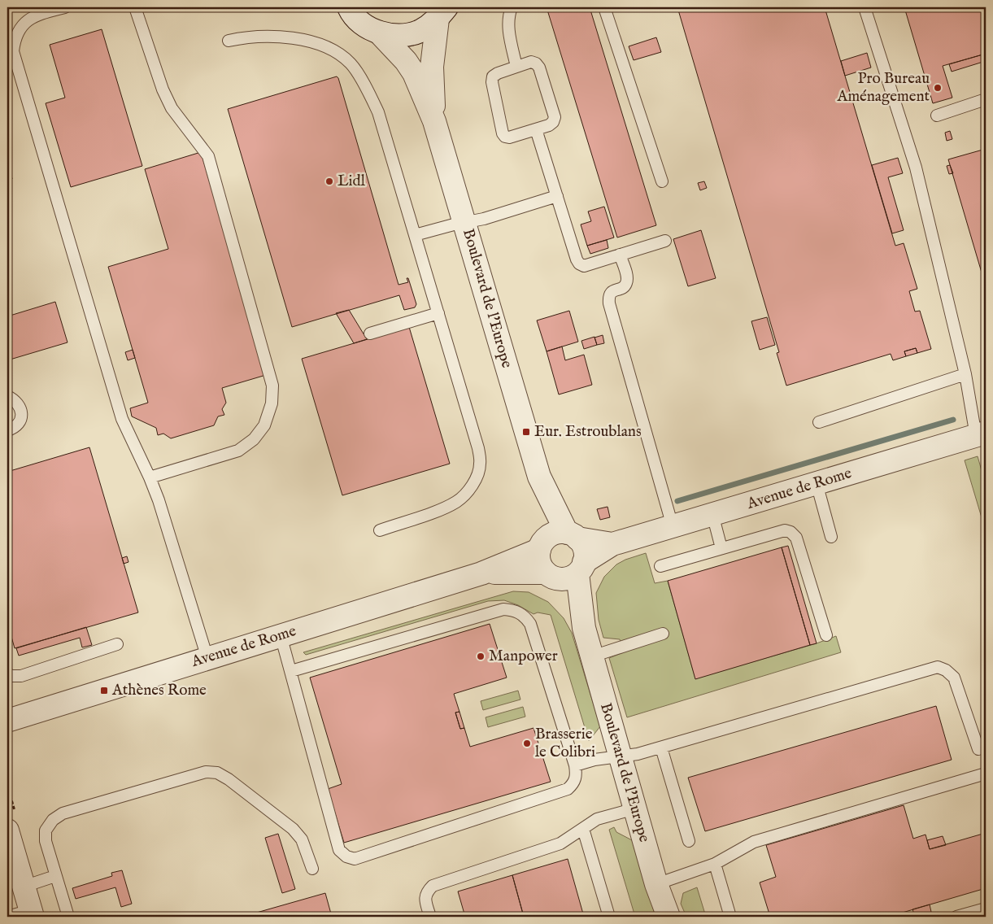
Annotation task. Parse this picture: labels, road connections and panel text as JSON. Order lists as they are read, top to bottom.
{
  "streets": {
    "street": ["Boulevard de l'Europe", "Avenue de Rome"]
  },
  "crossings": [
    ["Boulevard de l'Europe", "Avenue de Rome"]
  ],
  "places": {
    "other": [
      "Pro Bureau Aménagement",
      "Lidl",
      "Manpower",
      "Brasserie le Colibri"
    ],
    "transit": ["Eur. Estroublans", "Athènes Rome"]
  }
}
